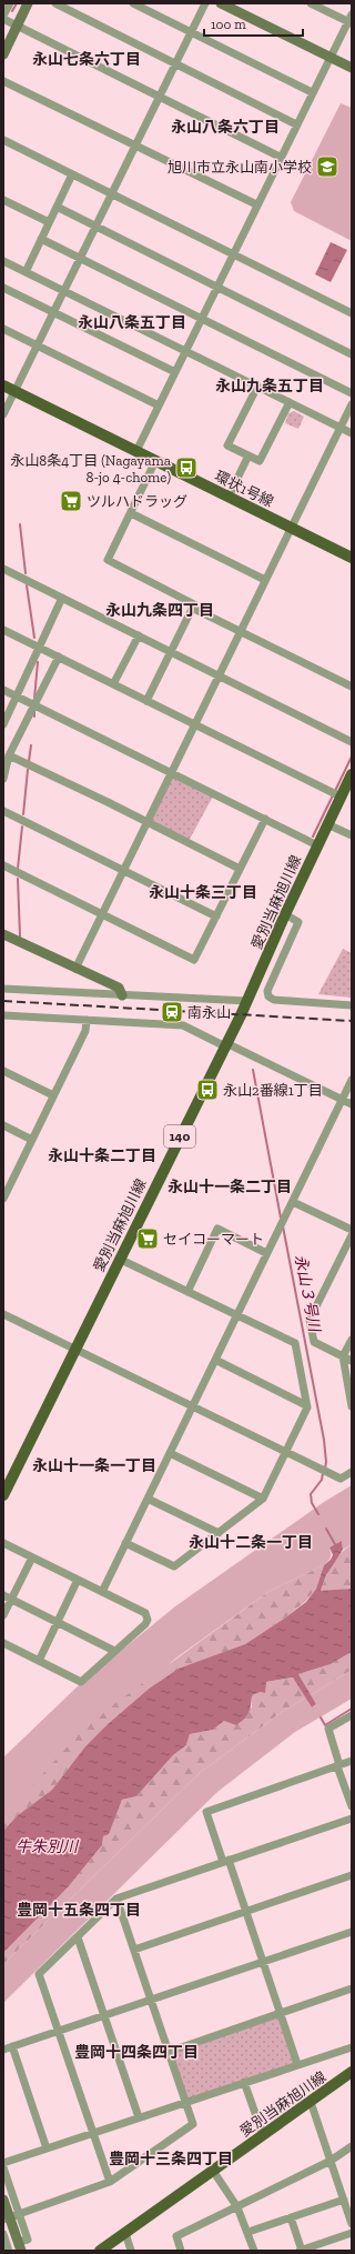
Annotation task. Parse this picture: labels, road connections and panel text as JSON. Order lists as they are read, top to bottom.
{
  "streets": {
    "main road": ["環状1号線", "愛別当麻旭川線", "140"]
  },
  "districts": [
    "永山七条六丁目",
    "永山八条六丁目",
    "永山八条五丁目",
    "永山九条五丁目",
    "永山九条四丁目",
    "永山十条三丁目",
    "永山十条二丁目",
    "永山十一条二丁目",
    "永山十一条一丁目",
    "永山十二条一丁目",
    "豊岡十五条四丁目",
    "豊岡十四条四丁目",
    "豊岡十三条四丁目"
  ],
  "water": ["永山３号川", "牛朱別川"],
  "places": {
    "school or university": ["旭川市立永山南小学校"],
    "bus stop": ["永山8条4丁目 (Nagayama 8-jo 4-chome)", "永山2番線1丁目"],
    "supermarket": ["ツルハドラッグ", "セイコーマート"],
    "station": ["南永山"]
  },
  "scale_bar": "100 m"
}
